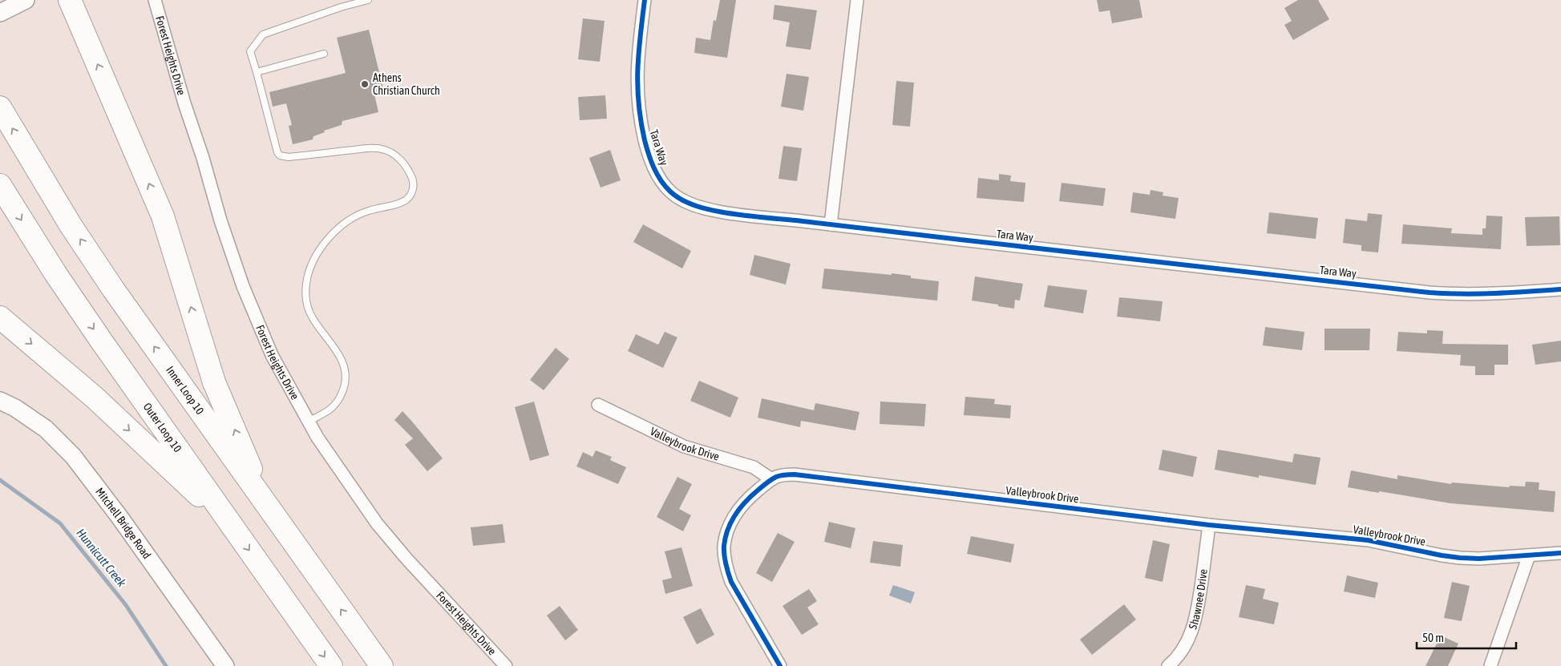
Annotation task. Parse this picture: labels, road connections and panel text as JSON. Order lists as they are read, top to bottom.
{
  "streets": {
    "highway": ["Inner Loop 10", "Outer Loop 10"],
    "street": [
      "Forest Heights Drive",
      "Tara Way",
      "Valleybrook Drive",
      "Mitchell Bridge Road",
      "Shawnee Drive"
    ]
  },
  "crossings": [
    ["Valleybrook Drive", "Shawnee Drive"]
  ],
  "water": ["Hunnicutt Creek"],
  "places": ["Athens Christian Church"],
  "scale_bar": "50 m"
}
